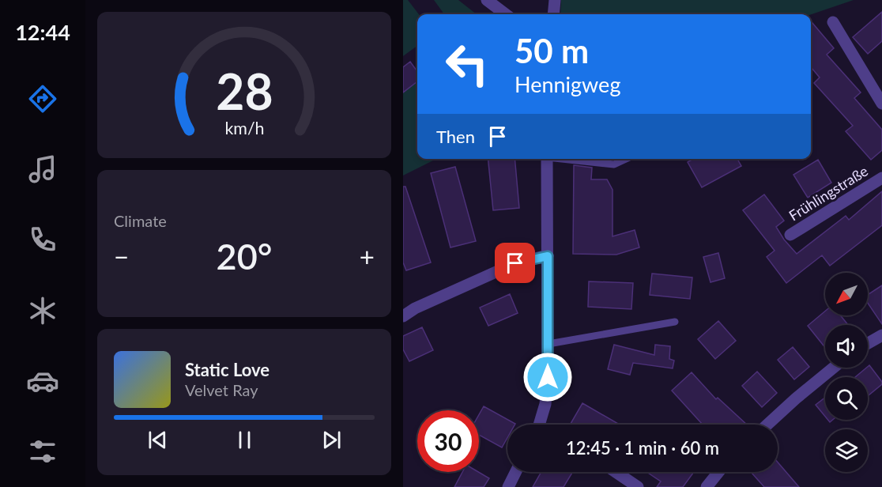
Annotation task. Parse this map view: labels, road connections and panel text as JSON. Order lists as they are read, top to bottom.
{
  "streets": {
    "street": ["Frühlingstraße"]
  },
  "north": "bottom left",
  "page": {
    "tabs": "12:44",
    "turn": ["50 m", "Hennigweg"],
    "then": "Then",
    "tile": "Climate",
    "heat": ["−", "20°", "+"],
    "song": ["Static Love", "Velvet Ray"],
    "limit": "30",
    "trip": "12:45 · 1 min · 60 m",
    "gauge": ["28", "km/h"]
  }
}
